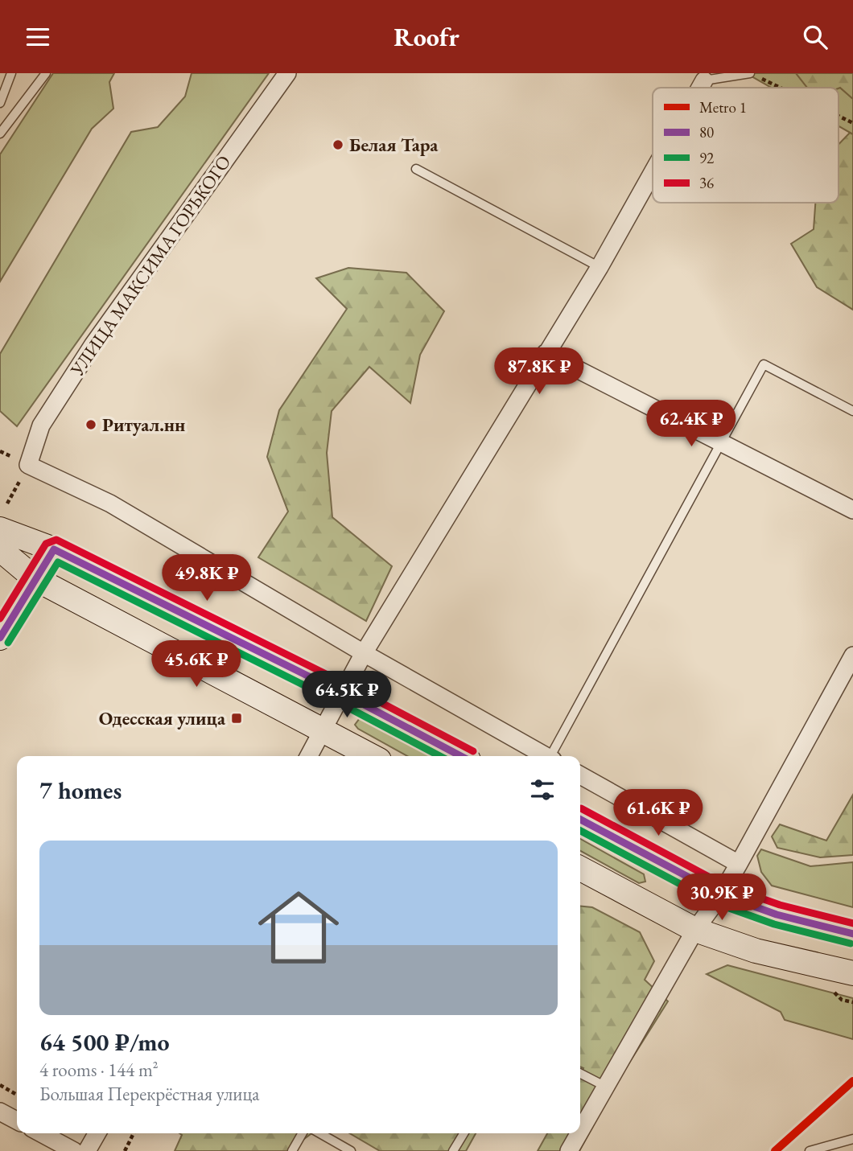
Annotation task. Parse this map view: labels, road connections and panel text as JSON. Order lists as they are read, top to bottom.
{
  "streets": {
    "street": ["УЛИЦА МАКСИМА ГОРЬКОГО"]
  },
  "places": {
    "other": ["Белая Тара", "Ритуал.нн"],
    "transit": ["Одесская улица"]
  },
  "lines": [
    "transit line 36",
    "transit line 80",
    "transit line 92",
    "metro line 1"
  ],
  "legend": [
    "Metro 1",
    "80",
    "92",
    "36"
  ],
  "page": {
    "header": "Roofr",
    "price": [
      "87.8K ₽",
      "62.4K ₽",
      "49.8K ₽",
      "45.6K ₽",
      "64.5K ₽",
      "61.6K ₽",
      "30.9K ₽"
    ],
    "heading": "7 homes",
    "list": [
      {
        "name": "64 500 ₽/mo",
        "note": "4 rooms · 144 m² · Большая Перекрёстная улица"
      }
    ]
  }
}
